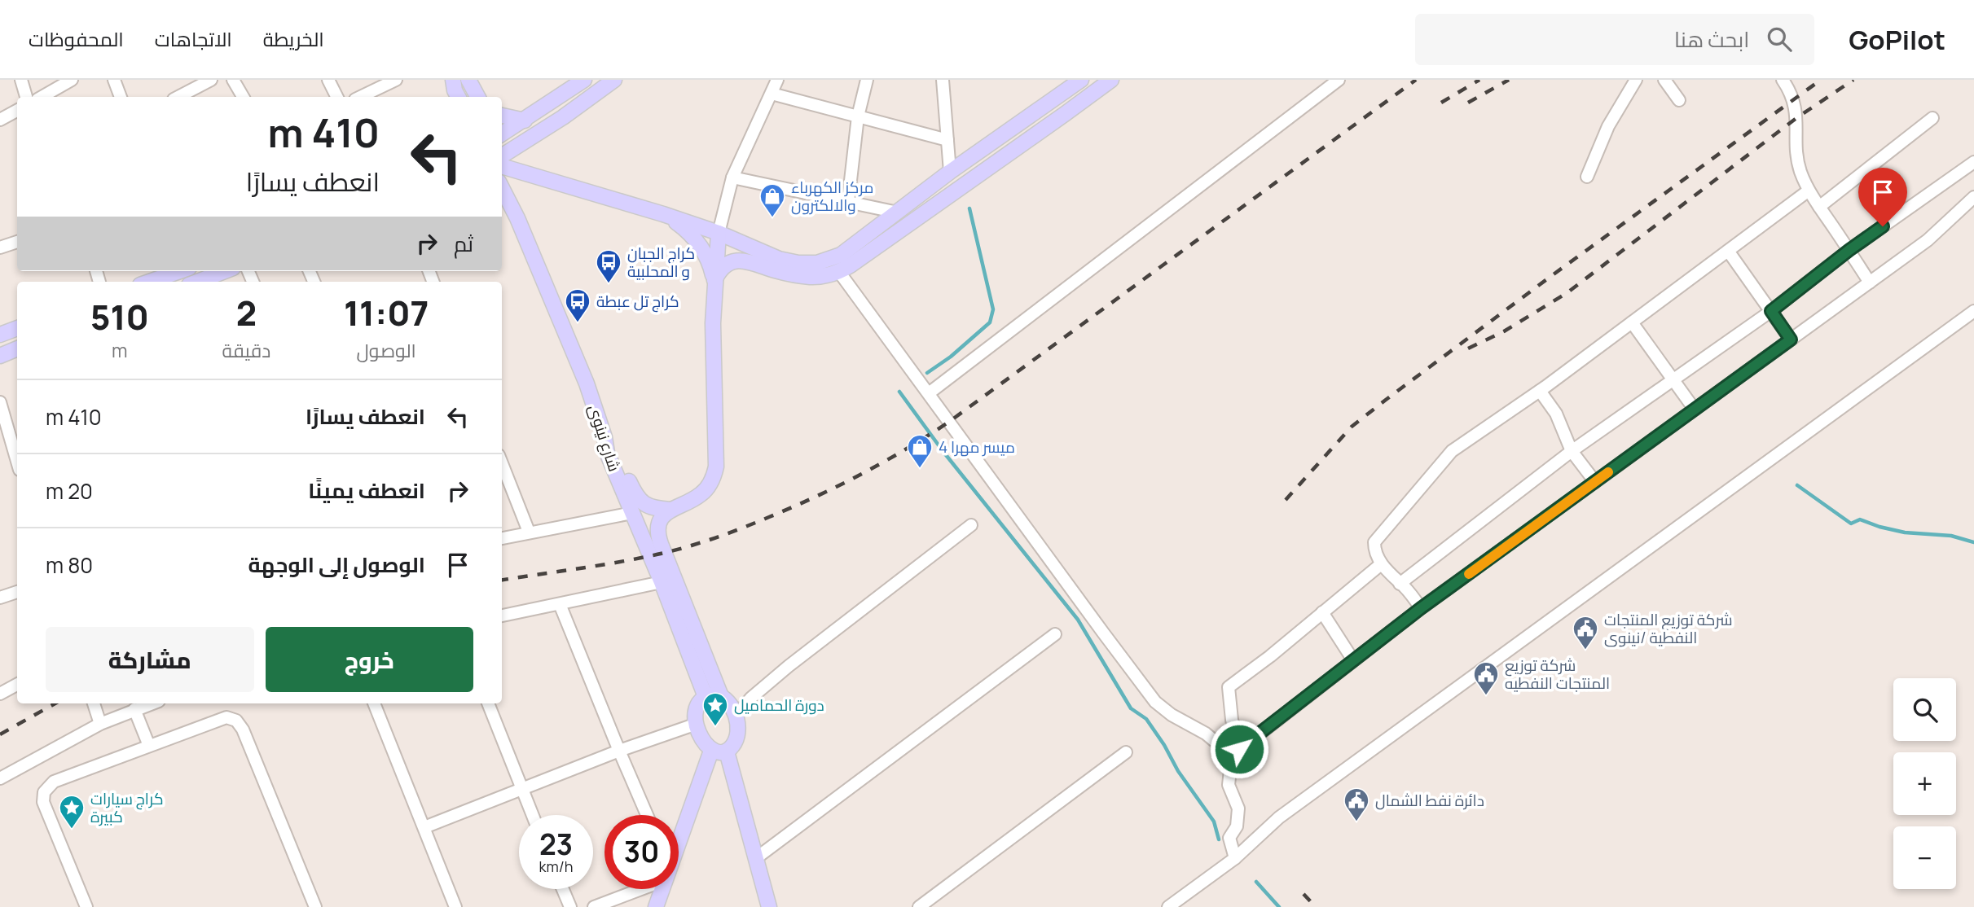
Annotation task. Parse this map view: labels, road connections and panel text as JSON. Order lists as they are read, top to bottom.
{
  "streets": {
    "main road": ["شارع نينوى"]
  },
  "places": {
    "shop": ["مركز الكهرباء والالكترون", "ميسر مهرا 4"],
    "bus stop": ["كراج الجبان و المحلبية", "كراج تل عبطة"],
    "public building": ["شركة توزيع المنتجات النفطية /نينوى", "شركة توزيع المنتجات النفطيه", "دائرة نفط الشمال"],
    "place": ["دورة الحماميل", "كراج سيارات كبيرة"]
  },
  "page": {
    "header": "GoPilot",
    "search": "ابحث هنا",
    "nav": ["الخريطة", "الاتجاهات", "المحفوظات"],
    "turn": ["410 m", "انعطف يسارًا"],
    "then": "ثم",
    "eta": [
      "11:07",
      "الوصول",
      "2",
      "دقيقة",
      "510",
      "m"
    ],
    "list": [
      {
        "name": "انعطف يسارًا",
        "value": "410 m"
      },
      {
        "name": "انعطف يمينًا",
        "value": "20 m"
      },
      {
        "name": "الوصول إلى الوجهة",
        "value": "80 m"
      }
    ],
    "buttons": ["خروج", "مشاركة"],
    "map_buttons": ["+", "−"],
    "speed": "23 km/h",
    "limit": "30"
  }
}
